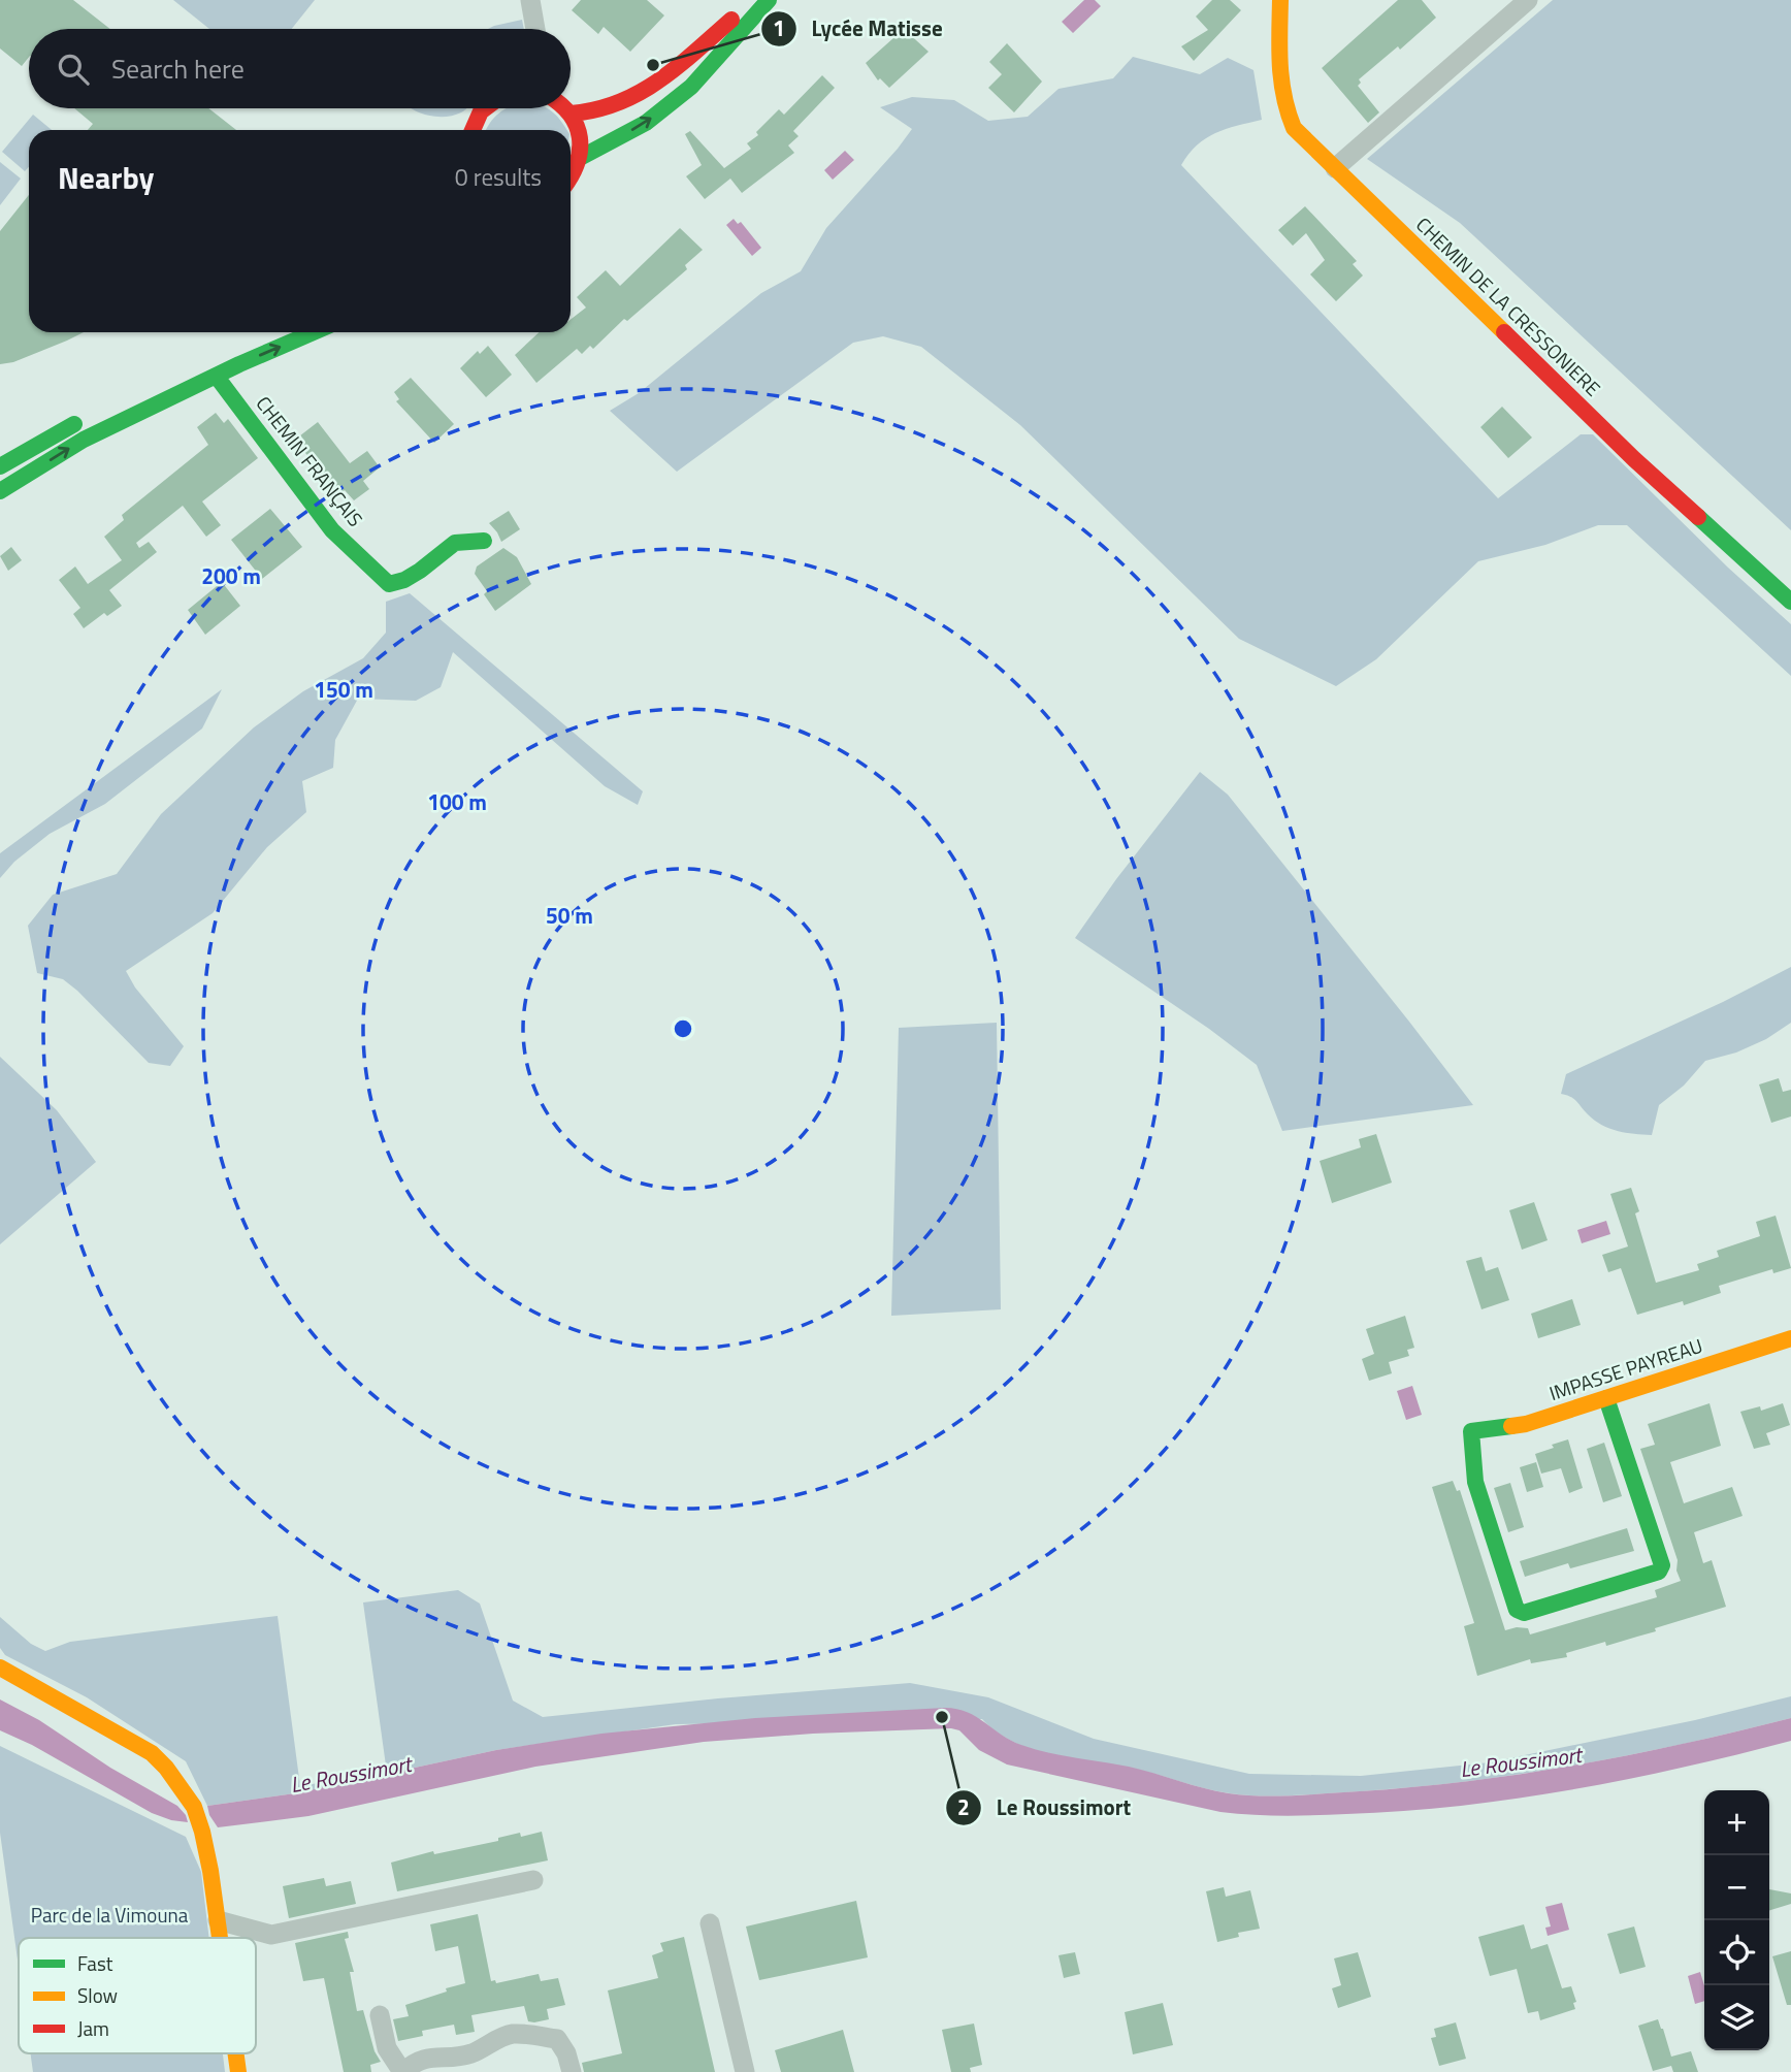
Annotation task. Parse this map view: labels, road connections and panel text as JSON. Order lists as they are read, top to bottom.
{
  "streets": {
    "street": ["CHEMIN DE LA CRESSONIERE", "CHEMIN FRANÇAIS", "IMPASSE PAYREAU"]
  },
  "water": ["Le Roussimort"],
  "parks": ["Parc de la Vimouna"],
  "places": ["Lycée Matisse", "Le Roussimort"],
  "legend": ["Fast", "Slow", "Jam"],
  "page": {
    "search": "Search here",
    "heading": ["Nearby", "0 results"],
    "map_buttons": ["+", "−"]
  },
  "rings": [
    "200 m",
    "150 m",
    "100 m",
    "50 m"
  ]
}
